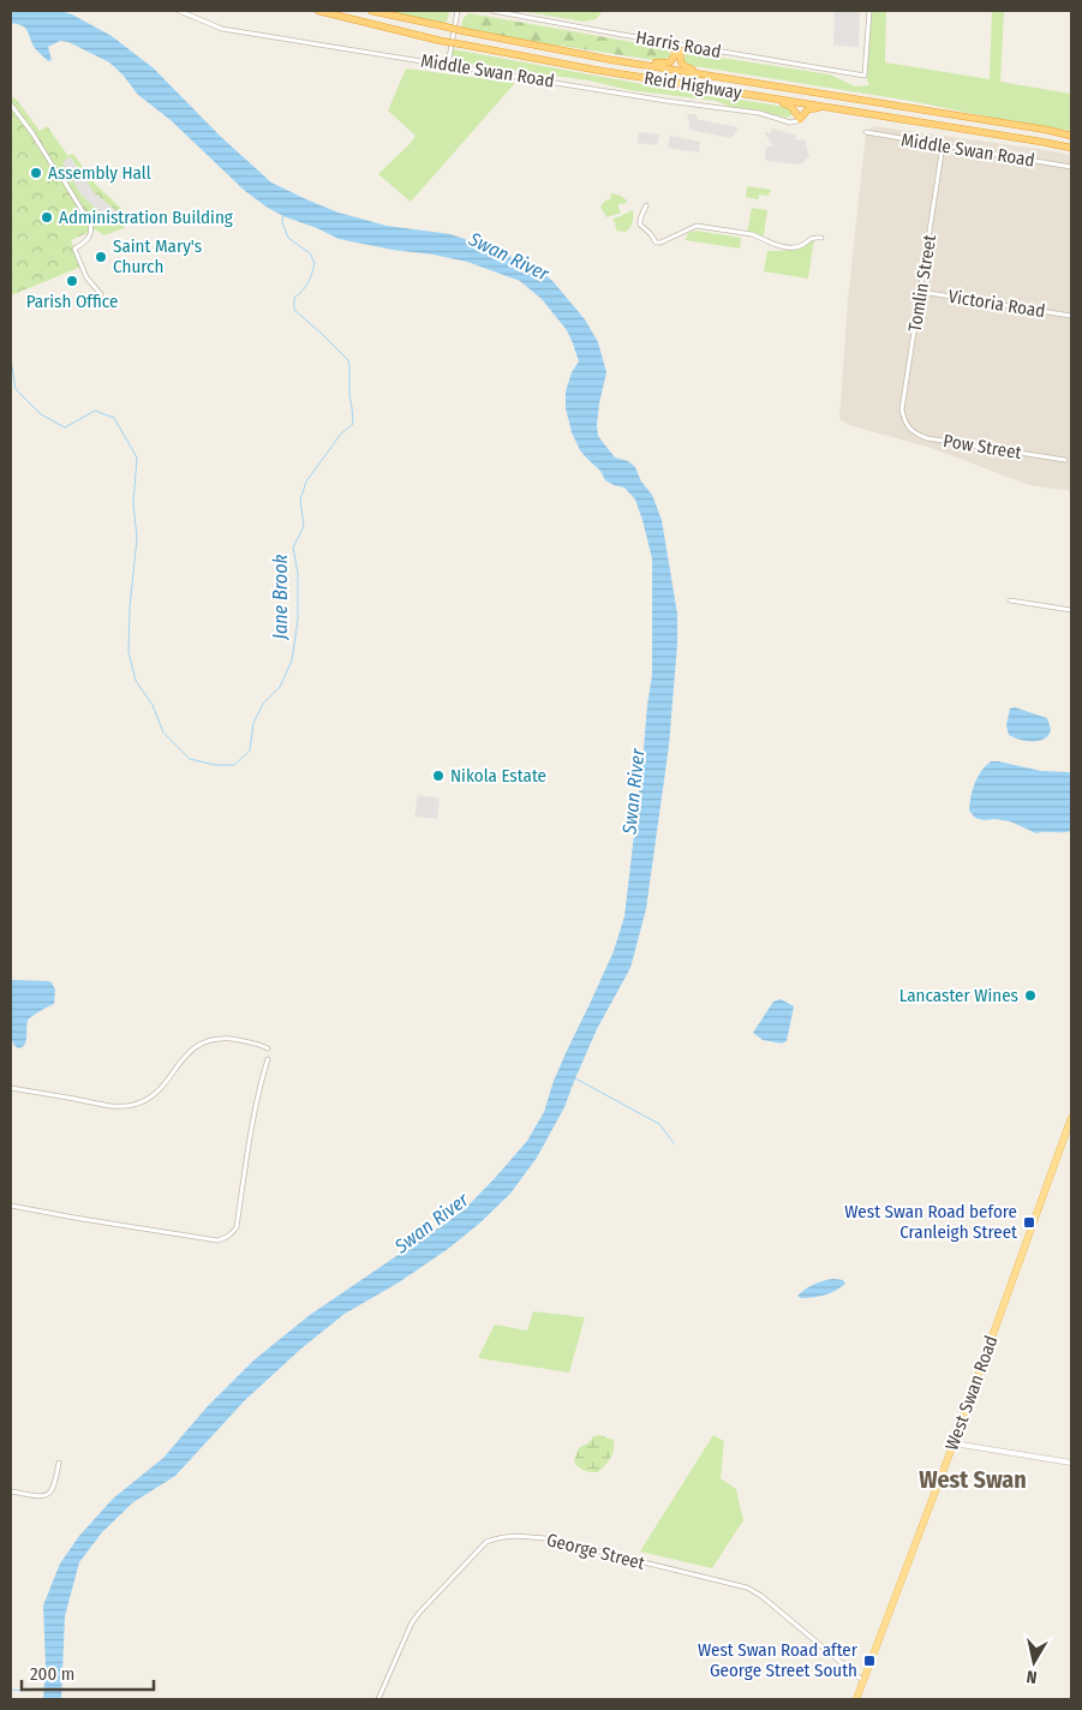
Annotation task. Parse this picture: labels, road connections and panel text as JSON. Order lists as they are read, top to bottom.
{
  "streets": {
    "highway": ["Reid Highway"],
    "main road": ["West Swan Road"],
    "street": [
      "Harris Road",
      "Middle Swan Road",
      "Tomlin Street",
      "Victoria Road",
      "Pow Street",
      "George Street"
    ]
  },
  "crossings": [
    ["Middle Swan Road", "Tomlin Street"],
    ["Tomlin Street", "Victoria Road"],
    ["Tomlin Street", "Pow Street"],
    ["West Swan Road", "George Street"]
  ],
  "districts": ["West Swan"],
  "water": ["Swan River", "Jane Brook"],
  "places": {
    "other": [
      "Assembly Hall",
      "Administration Building",
      "Saint Mary's Church",
      "Parish Office",
      "Nikola Estate",
      "Lancaster Wines"
    ],
    "transit": ["West Swan Road before Cranleigh Street", "West Swan Road after George Street South"]
  },
  "scale_bar": "200 m",
  "north": "bottom"
}
